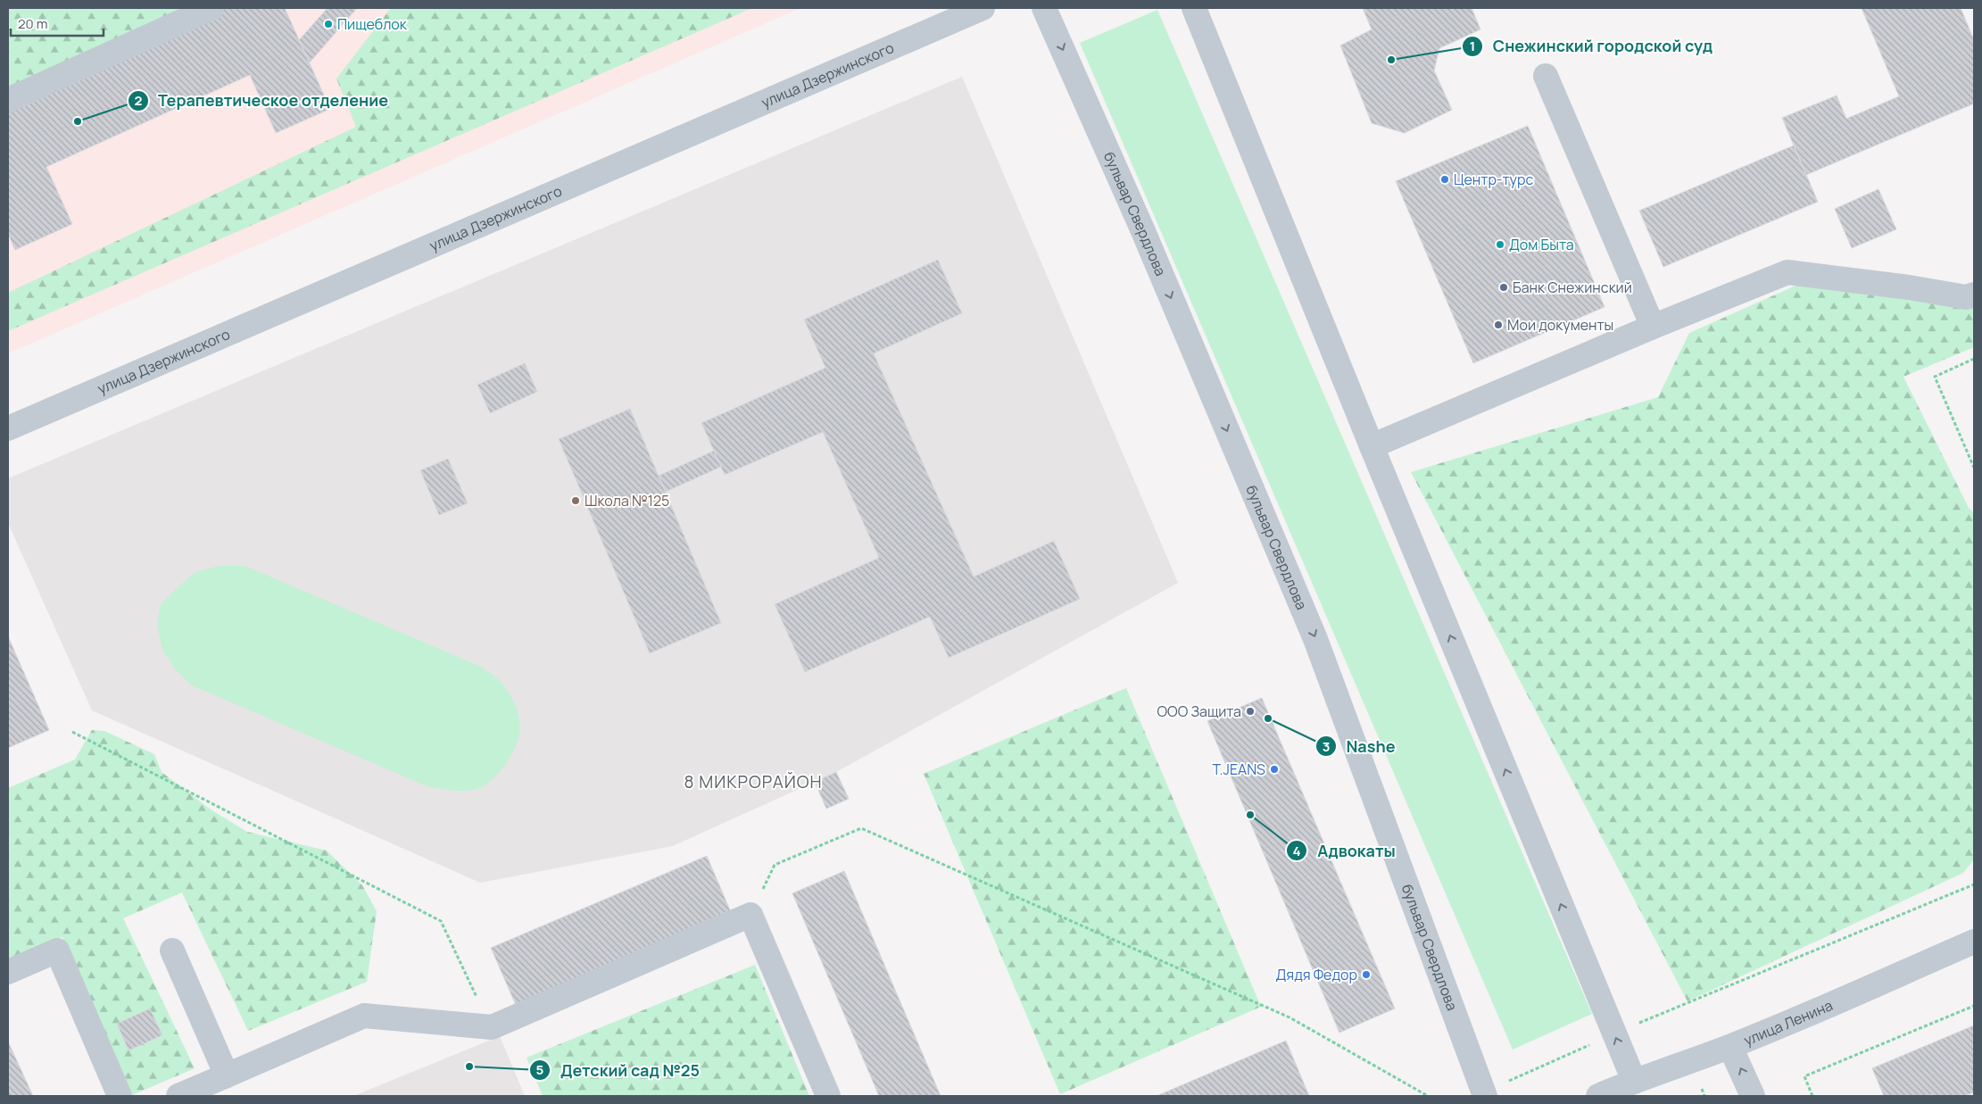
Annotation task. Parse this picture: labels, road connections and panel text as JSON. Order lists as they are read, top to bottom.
{
  "streets": {
    "street": ["улица Дзержинского", "бульвар Свердлова", "улица Ленина"]
  },
  "districts": ["8 МИКРОРАЙОН"],
  "places": [
    "Пищеблок",
    "Снежинский городской суд",
    "Терапевтическое отделение",
    "Центр-турс",
    "Дом Быта",
    "Банк Снежинский",
    "Мои документы",
    "Школа №125",
    "ООО Защита",
    "Nashe",
    "T.JEANS",
    "Адвокаты",
    "Дядя Федор",
    "Детский сад №25"
  ],
  "scale_bar": "20 m"
}
